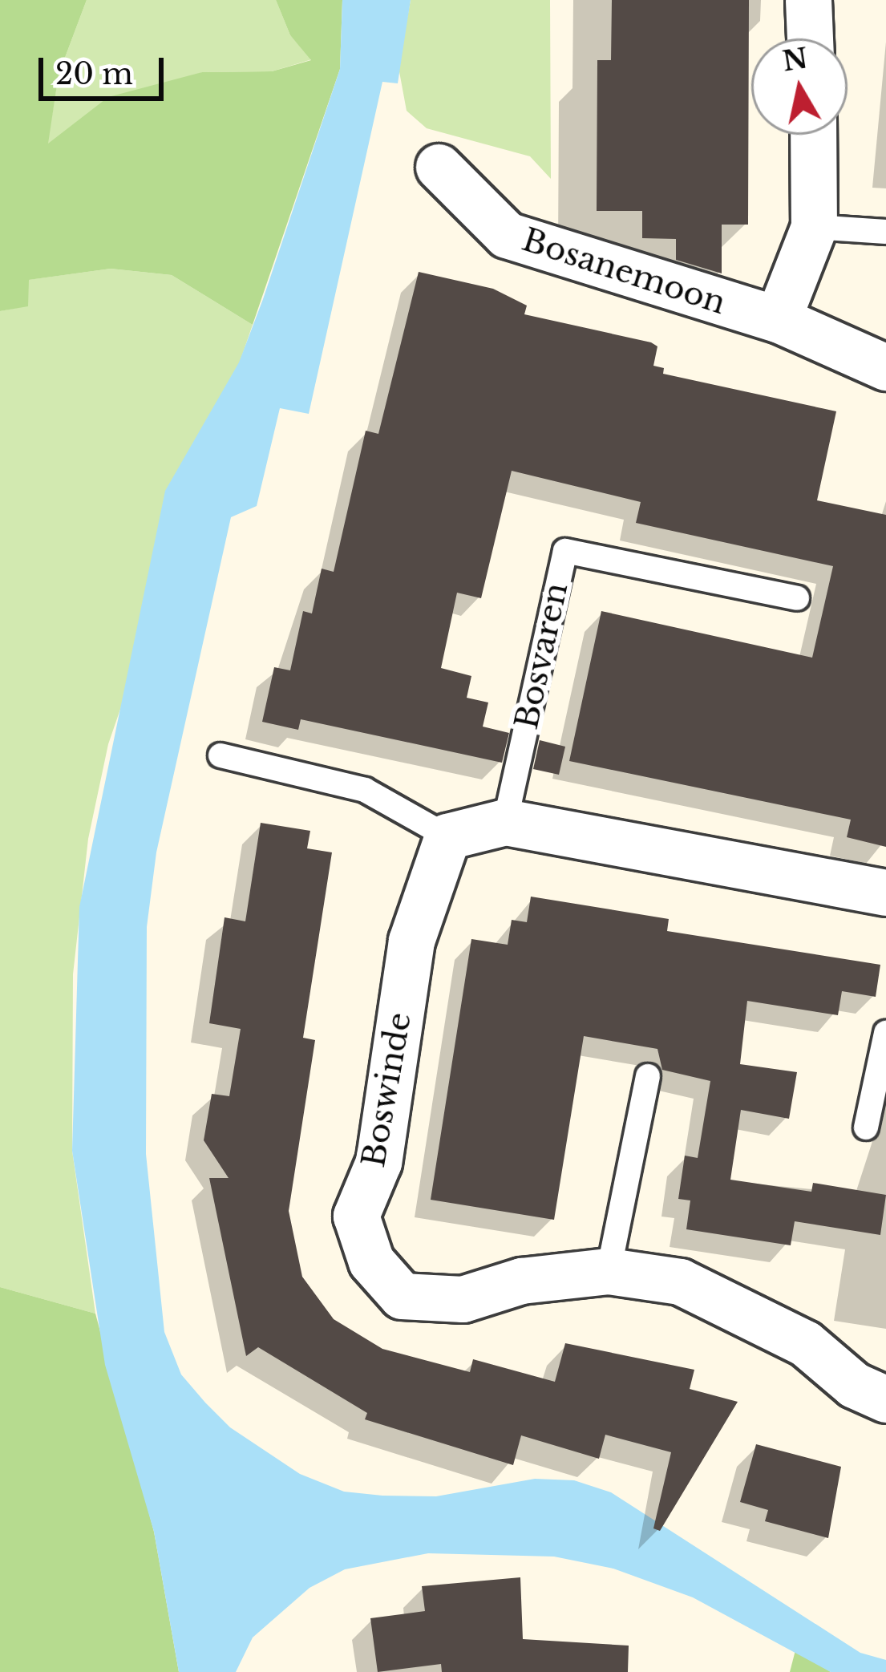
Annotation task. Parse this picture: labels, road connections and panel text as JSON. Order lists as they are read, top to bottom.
{
  "streets": {
    "street": ["Bosanemoon", "Boswinde"],
    "lane": ["Bosvaren"]
  },
  "scale_bar": "20 m",
  "north": "top"
}
